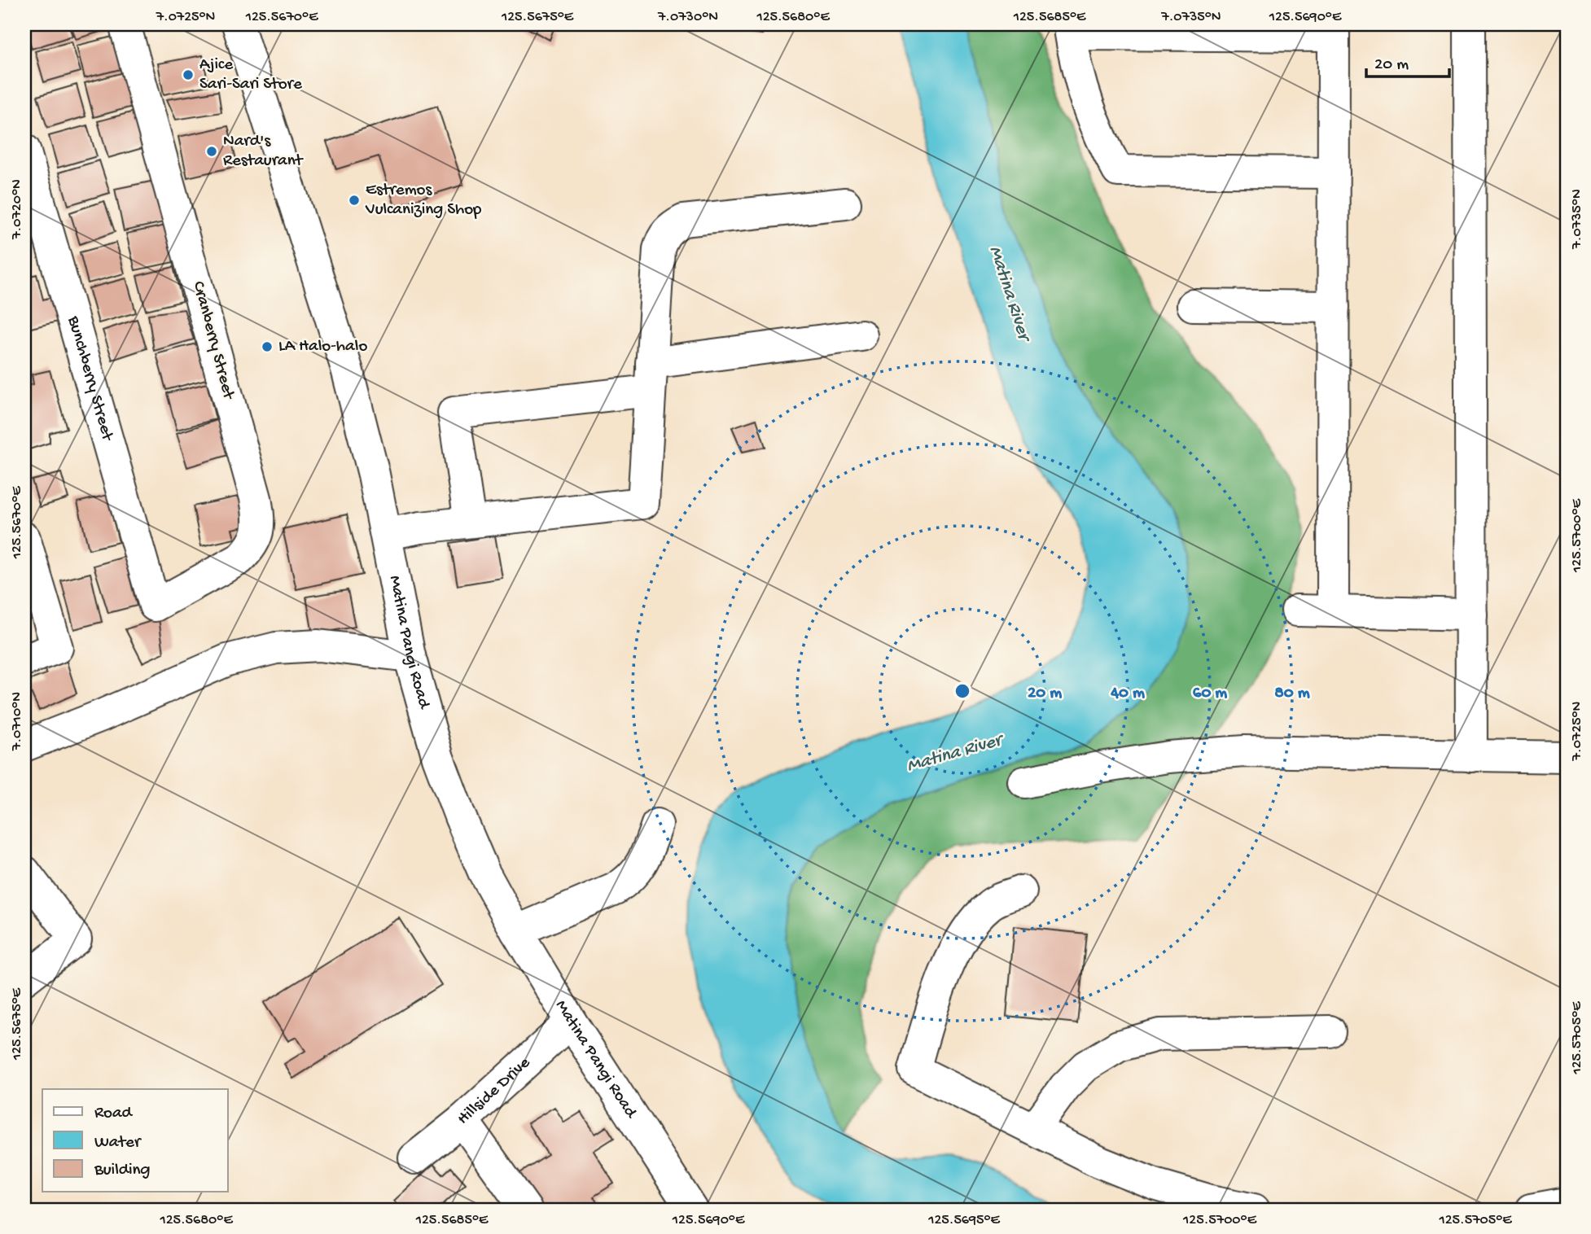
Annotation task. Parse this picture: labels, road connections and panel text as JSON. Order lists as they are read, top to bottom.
{
  "streets": {
    "street": [
      "Cranberry Street",
      "Bunchberry Street",
      "Matina Pangi Road",
      "Hillside Drive"
    ]
  },
  "crossings": [
    ["Cranberry Street", "Bunchberry Street"],
    ["Matina Pangi Road", "Hillside Drive"]
  ],
  "water": ["Matina River"],
  "places": [
    "Ajice Sari-Sari Store",
    "Nard's Restaurant",
    "Estremos Vulcanizing Shop",
    "LA Halo-halo"
  ],
  "legend": ["Road", "Water", "Building"],
  "scale_bar": "20 m",
  "coordinates": [
    "7.0725°N",
    "125.5670°E",
    "125.5675°E",
    "7.0730°N",
    "125.5680°E",
    "125.5685°E",
    "7.0735°N",
    "125.5690°E",
    "7.0720°N",
    "125.5700°E",
    "7.0710°N",
    "125.5705°E",
    "125.5695°E"
  ],
  "rings": [
    "20 m",
    "40 m",
    "60 m",
    "80 m"
  ]
}
